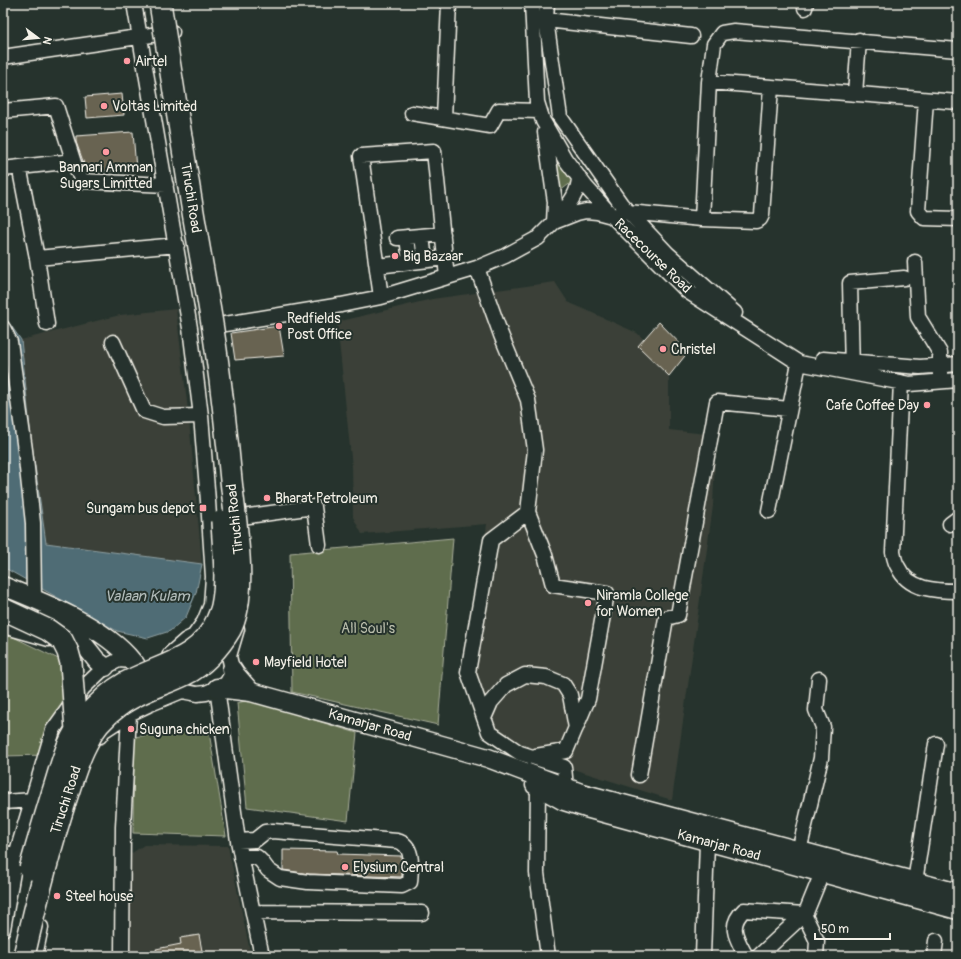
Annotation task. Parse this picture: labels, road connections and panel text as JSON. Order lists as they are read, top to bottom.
{
  "streets": {
    "highway": ["Tiruchi Road"],
    "main road": ["Kamarjar Road"],
    "street": ["Racecourse Road"]
  },
  "crossings": [
    ["Tiruchi Road", "Kamarjar Road"]
  ],
  "water": ["Valaan Kulam"],
  "parks": ["All Soul's"],
  "places": {
    "other": [
      "Airtel",
      "Voltas Limited",
      "Bannari Amman Sugars Limitted",
      "Big Bazaar",
      "Redfields Post Office",
      "Christel",
      "Cafe Coffee Day",
      "Bharat Petroleum",
      "Niramla College for Women",
      "Mayfield Hotel",
      "Suguna chicken",
      "Elysium Central",
      "Steel house"
    ],
    "transit": ["Sungam bus depot"]
  },
  "scale_bar": "50 m",
  "north": "right"
}
